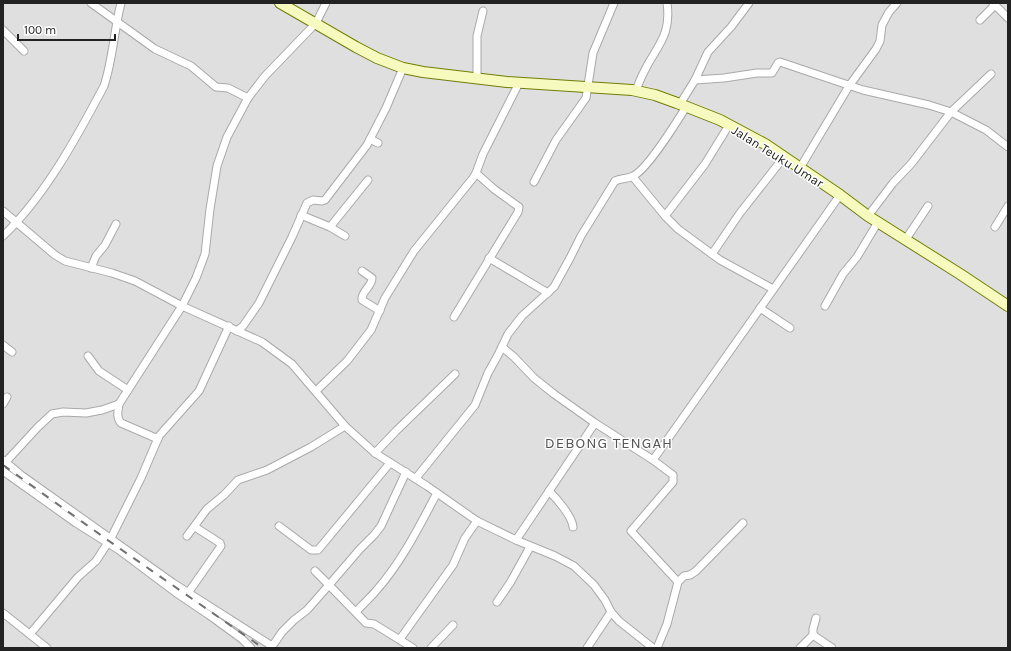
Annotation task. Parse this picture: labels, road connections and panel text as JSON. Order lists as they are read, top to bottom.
{
  "streets": {
    "main road": ["Jalan Teuku Umar"]
  },
  "districts": ["DEBONG TENGAH"],
  "scale_bar": "100 m"
}
